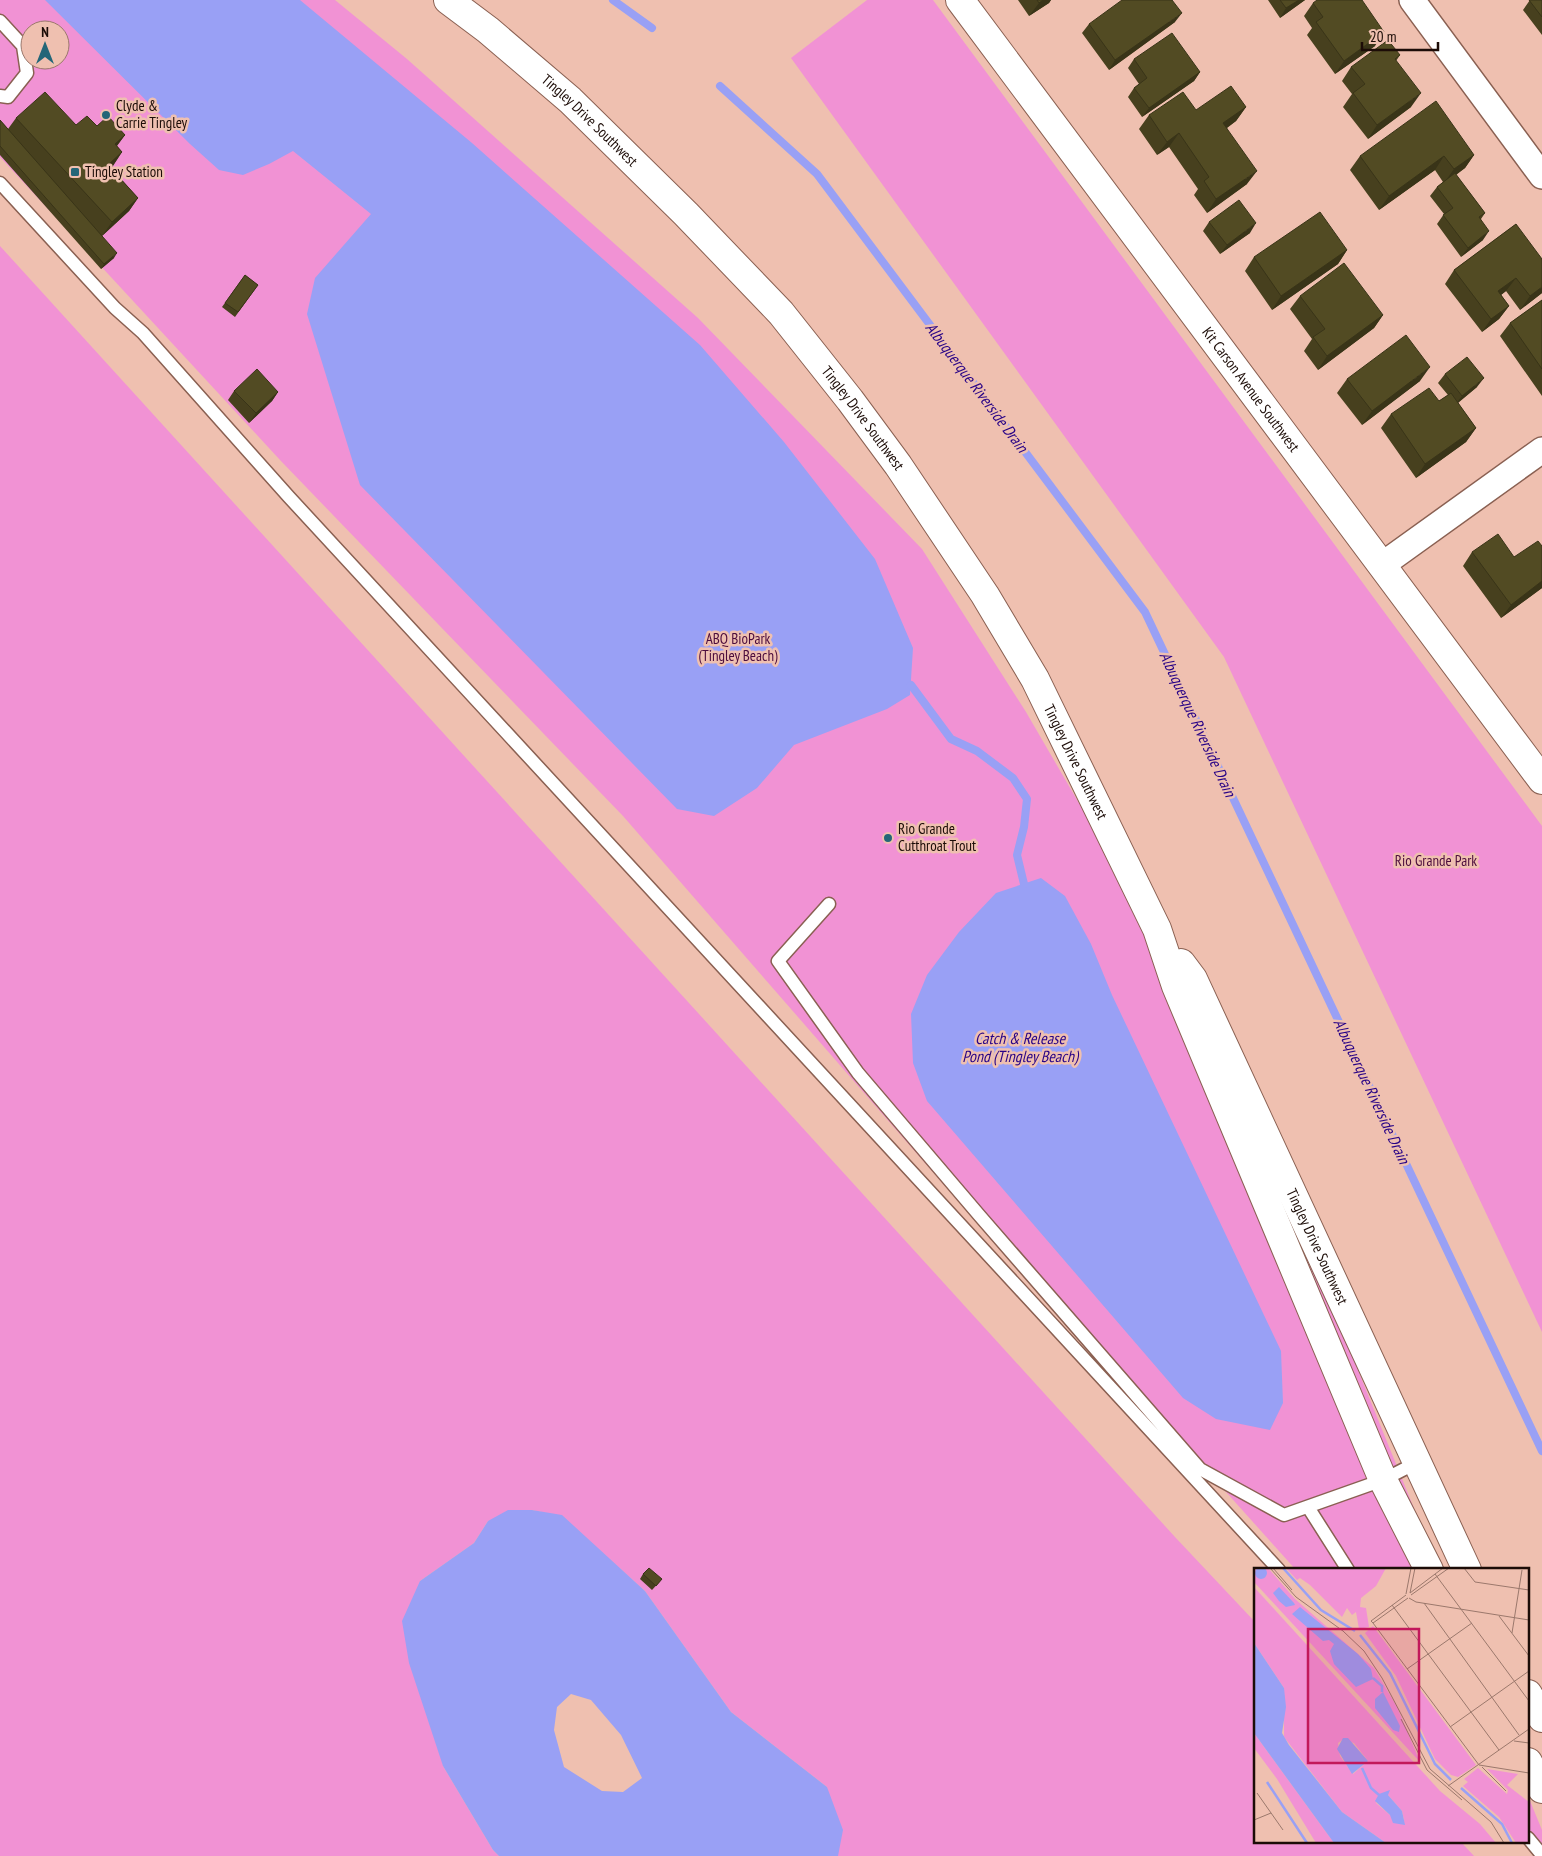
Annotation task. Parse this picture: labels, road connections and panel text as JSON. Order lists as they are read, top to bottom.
{
  "streets": {
    "street": ["Tingley Drive Southwest", "Kit Carson Avenue Southwest"]
  },
  "water": ["Albuquerque Riverside Drain", "Catch & Release Pond (Tingley Beach)"],
  "parks": ["ABQ BioPark (Tingley Beach)", "Rio Grande Park"],
  "places": {
    "other": ["Clyde & Carrie Tingley", "Rio Grande Cutthroat Trout"],
    "transit": ["Tingley Station"]
  },
  "scale_bar": "20 m",
  "north": "top"
}
